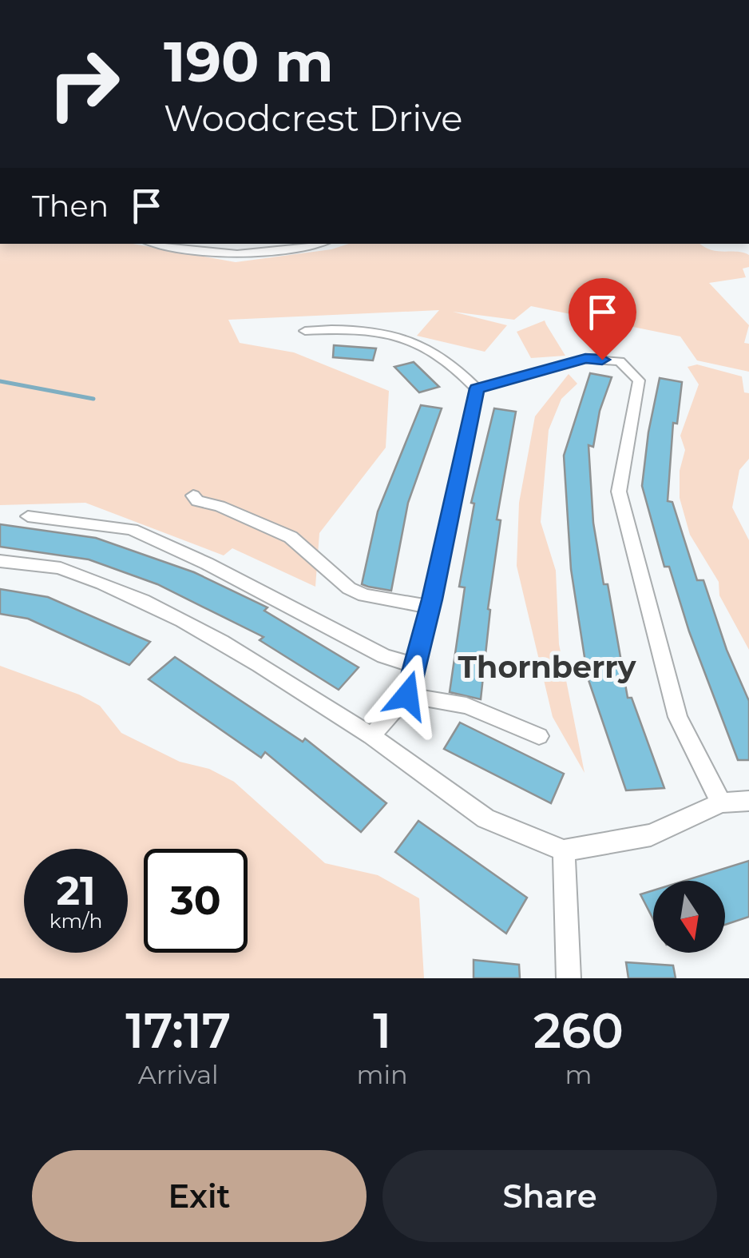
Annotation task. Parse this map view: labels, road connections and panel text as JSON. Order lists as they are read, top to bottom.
{
  "districts": ["Thornberry"],
  "north": "bottom",
  "page": {
    "turn": ["190 m", "Woodcrest Drive"],
    "then": "Then",
    "speed": "21 km/h",
    "limit": "30",
    "eta": [
      "17:17",
      "Arrival",
      "1",
      "min",
      "260",
      "m"
    ],
    "buttons": ["Exit", "Share"]
  }
}
